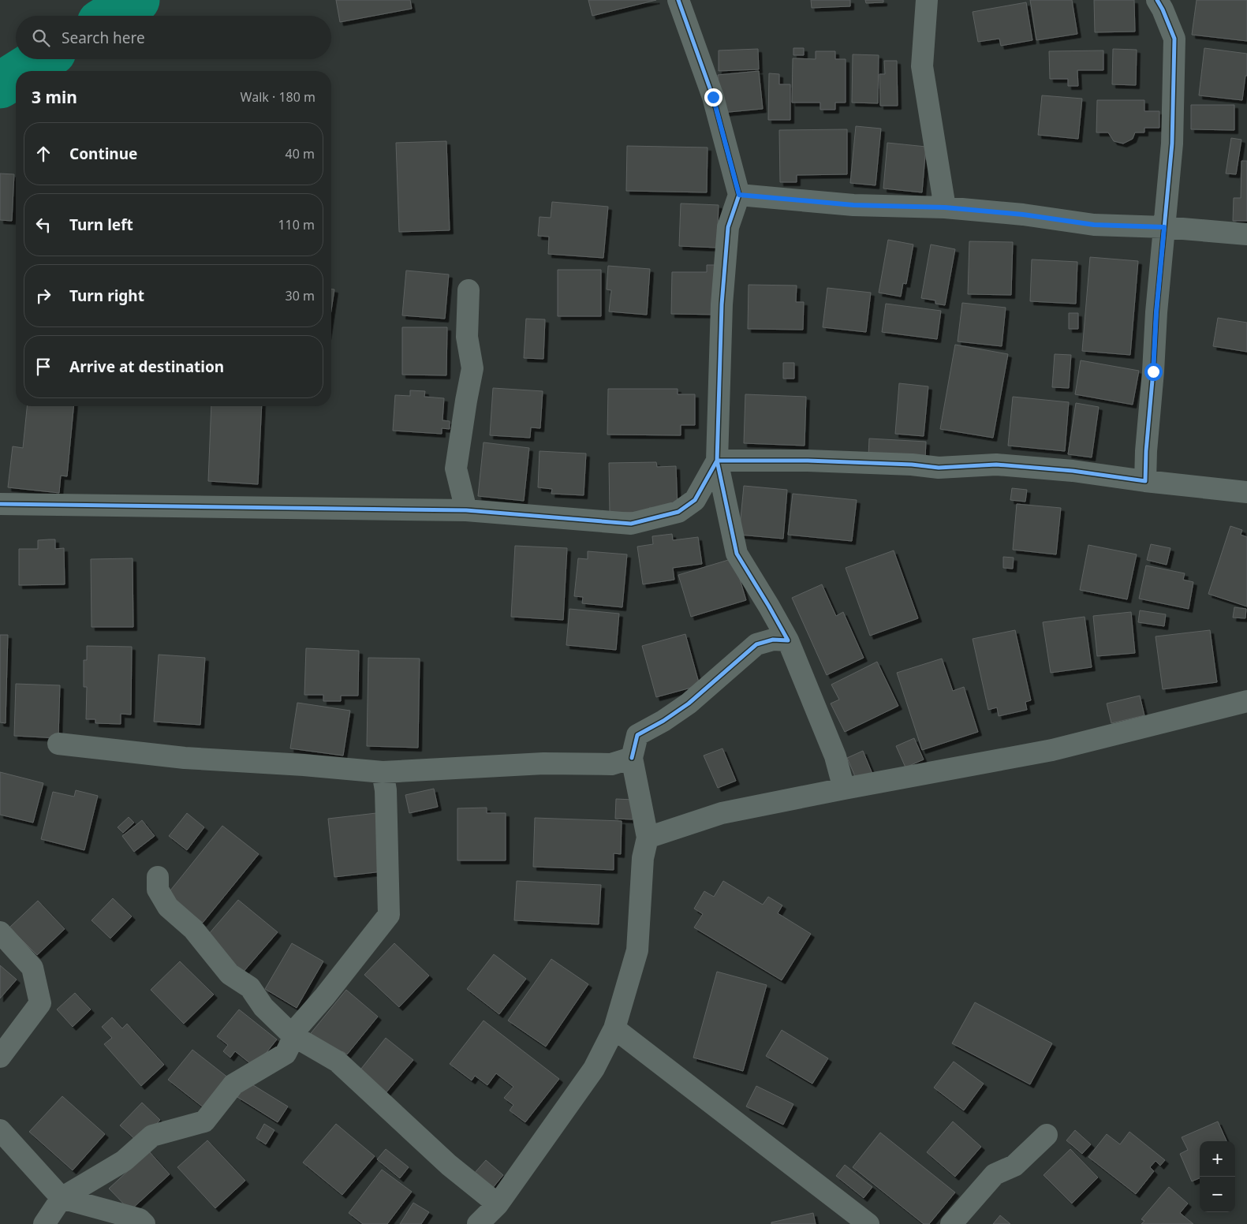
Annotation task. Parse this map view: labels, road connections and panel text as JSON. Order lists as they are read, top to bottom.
{
  "page": {
    "search": "Search here",
    "heading": ["3 min", "Walk · 180 m"],
    "list": [
      ["Continue", "40 m"],
      ["Turn left", "110 m"],
      ["Turn right", "30 m"],
      "Arrive at destination"
    ],
    "map_buttons": ["+", "−"]
  }
}
